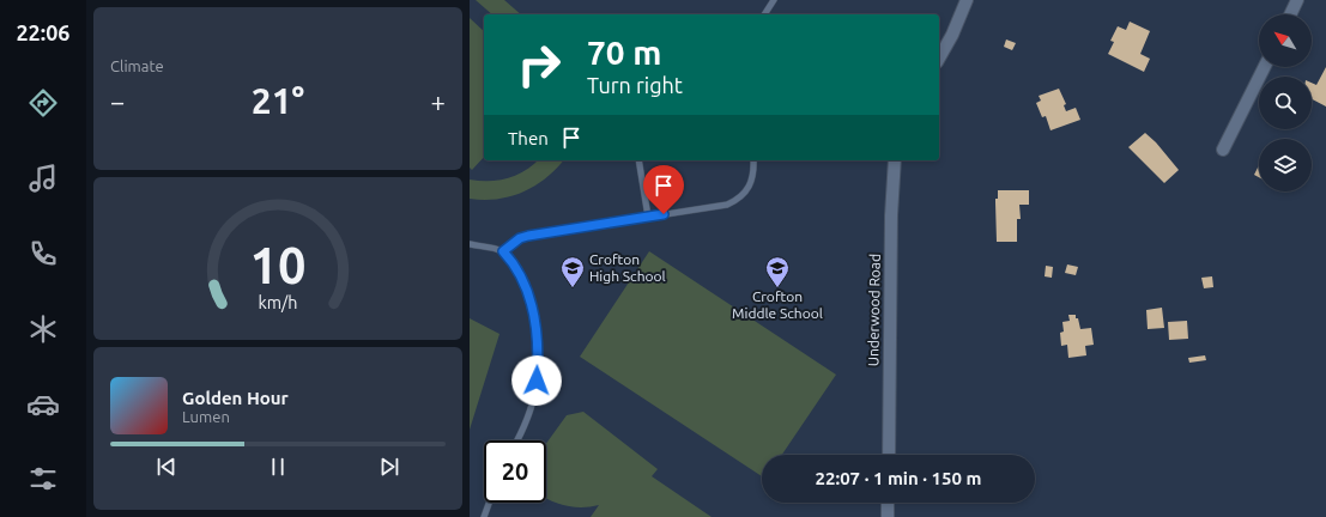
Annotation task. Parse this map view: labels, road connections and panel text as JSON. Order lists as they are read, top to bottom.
{
  "streets": {
    "street": ["Underwood Road"]
  },
  "places": {
    "school or university": ["Crofton High School", "Crofton Middle School"]
  },
  "north": "top left",
  "page": {
    "tabs": "22:06",
    "tile": "Climate",
    "turn": ["70 m", "Turn right"],
    "heat": ["−", "21°", "+"],
    "then": "Then",
    "song": ["Golden Hour", "Lumen"],
    "limit": "20",
    "trip": "22:07 · 1 min · 150 m",
    "gauge": ["10", "km/h"]
  }
}
